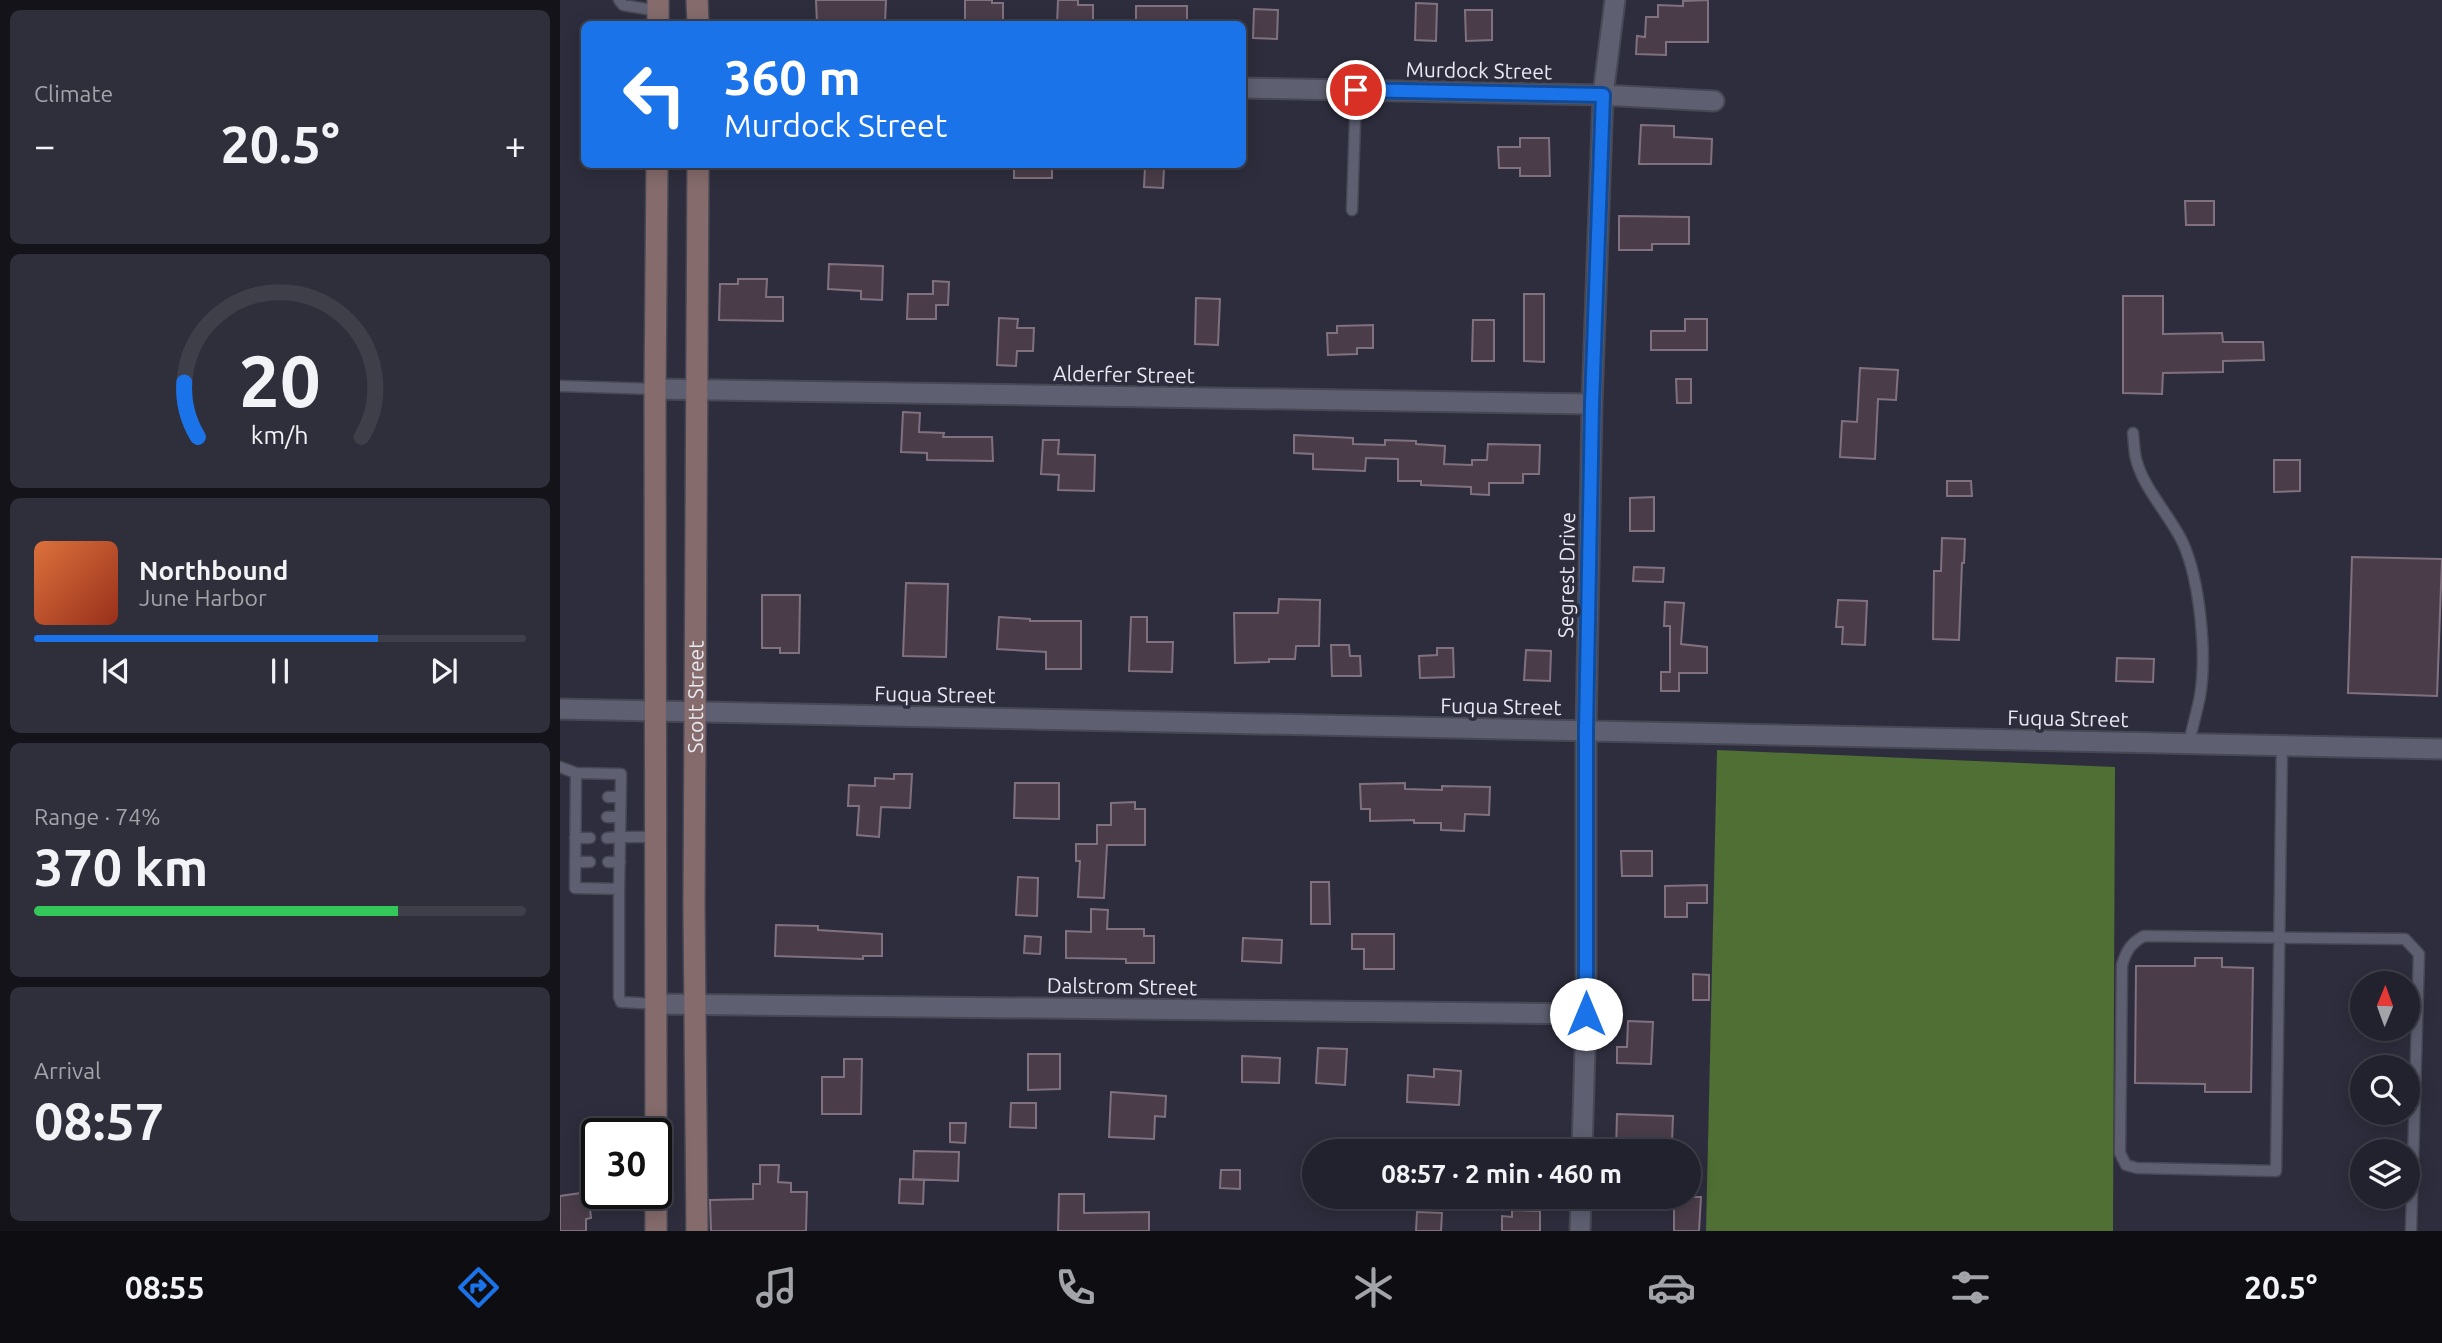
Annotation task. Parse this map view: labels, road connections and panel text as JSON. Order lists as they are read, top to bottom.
{
  "streets": {
    "main road": ["Scott Street"],
    "street": [
      "Murdock Street",
      "Alderfer Street",
      "Segrest Drive",
      "Fuqua Street",
      "Dalstrom Street"
    ]
  },
  "crossings": [
    ["Murdock Street", "Segrest Drive"],
    ["Alderfer Street", "Segrest Drive"],
    ["Alderfer Street", "Scott Street"],
    ["Segrest Drive", "Fuqua Street"],
    ["Segrest Drive", "Dalstrom Street"],
    ["Fuqua Street", "Scott Street"],
    ["Scott Street", "Dalstrom Street"]
  ],
  "north": "top",
  "page": {
    "tile": [
      "Climate",
      ["Range · 74%", "370 km"],
      ["Arrival", "08:57"]
    ],
    "turn": ["360 m", "Murdock Street"],
    "heat": ["−", "20.5°", "+"],
    "song": ["Northbound", "June Harbor"],
    "limit": "30",
    "trip": "08:57 · 2 min · 460 m",
    "tabs": ["08:55", "20.5°"],
    "gauge": ["20", "km/h"]
  }
}
